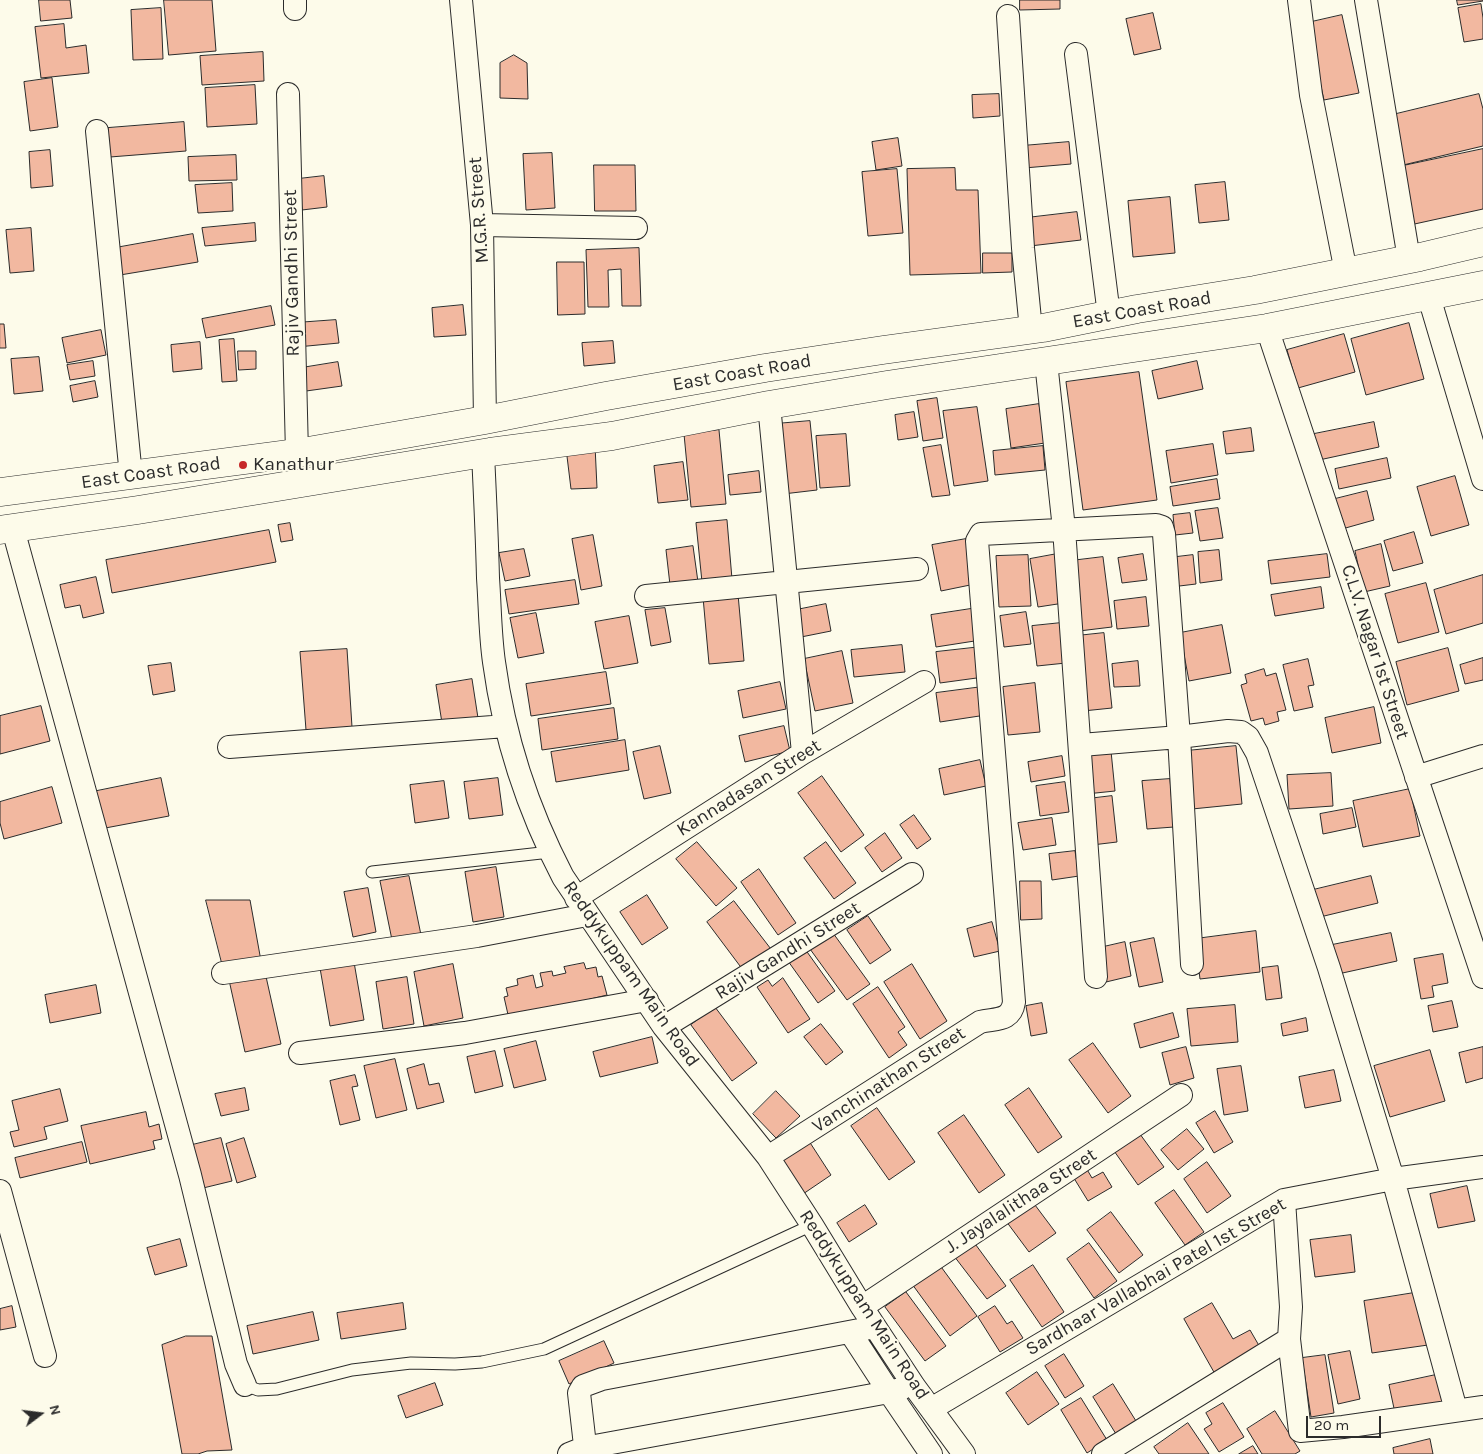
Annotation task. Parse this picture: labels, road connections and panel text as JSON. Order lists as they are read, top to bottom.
{
  "streets": {
    "main road": ["East Coast Road"],
    "street": [
      "M.G.R. Street",
      "Rajiv Gandhi Street",
      "C.L.V. Nagar 1st Street",
      "Kannadasan Street",
      "Reddykuppam Main Road",
      "Vanchinathan Street",
      "J. Jayalalithaa Street",
      "Sardhaar Vallabhai Patel 1st Street"
    ]
  },
  "crossings": [
    ["M.G.R. Street", "East Coast Road"],
    ["Rajiv Gandhi Street", "East Coast Road"],
    ["Rajiv Gandhi Street", "Reddykuppam Main Road"],
    ["East Coast Road", "C.L.V. Nagar 1st Street"],
    ["East Coast Road", "Reddykuppam Main Road"],
    ["Kannadasan Street", "Reddykuppam Main Road"],
    ["Reddykuppam Main Road", "Vanchinathan Street"],
    ["Reddykuppam Main Road", "J. Jayalalithaa Street"],
    ["Reddykuppam Main Road", "Sardhaar Vallabhai Patel 1st Street"]
  ],
  "places": ["Kanathur"],
  "scale_bar": "20 m",
  "north": "right"
}
